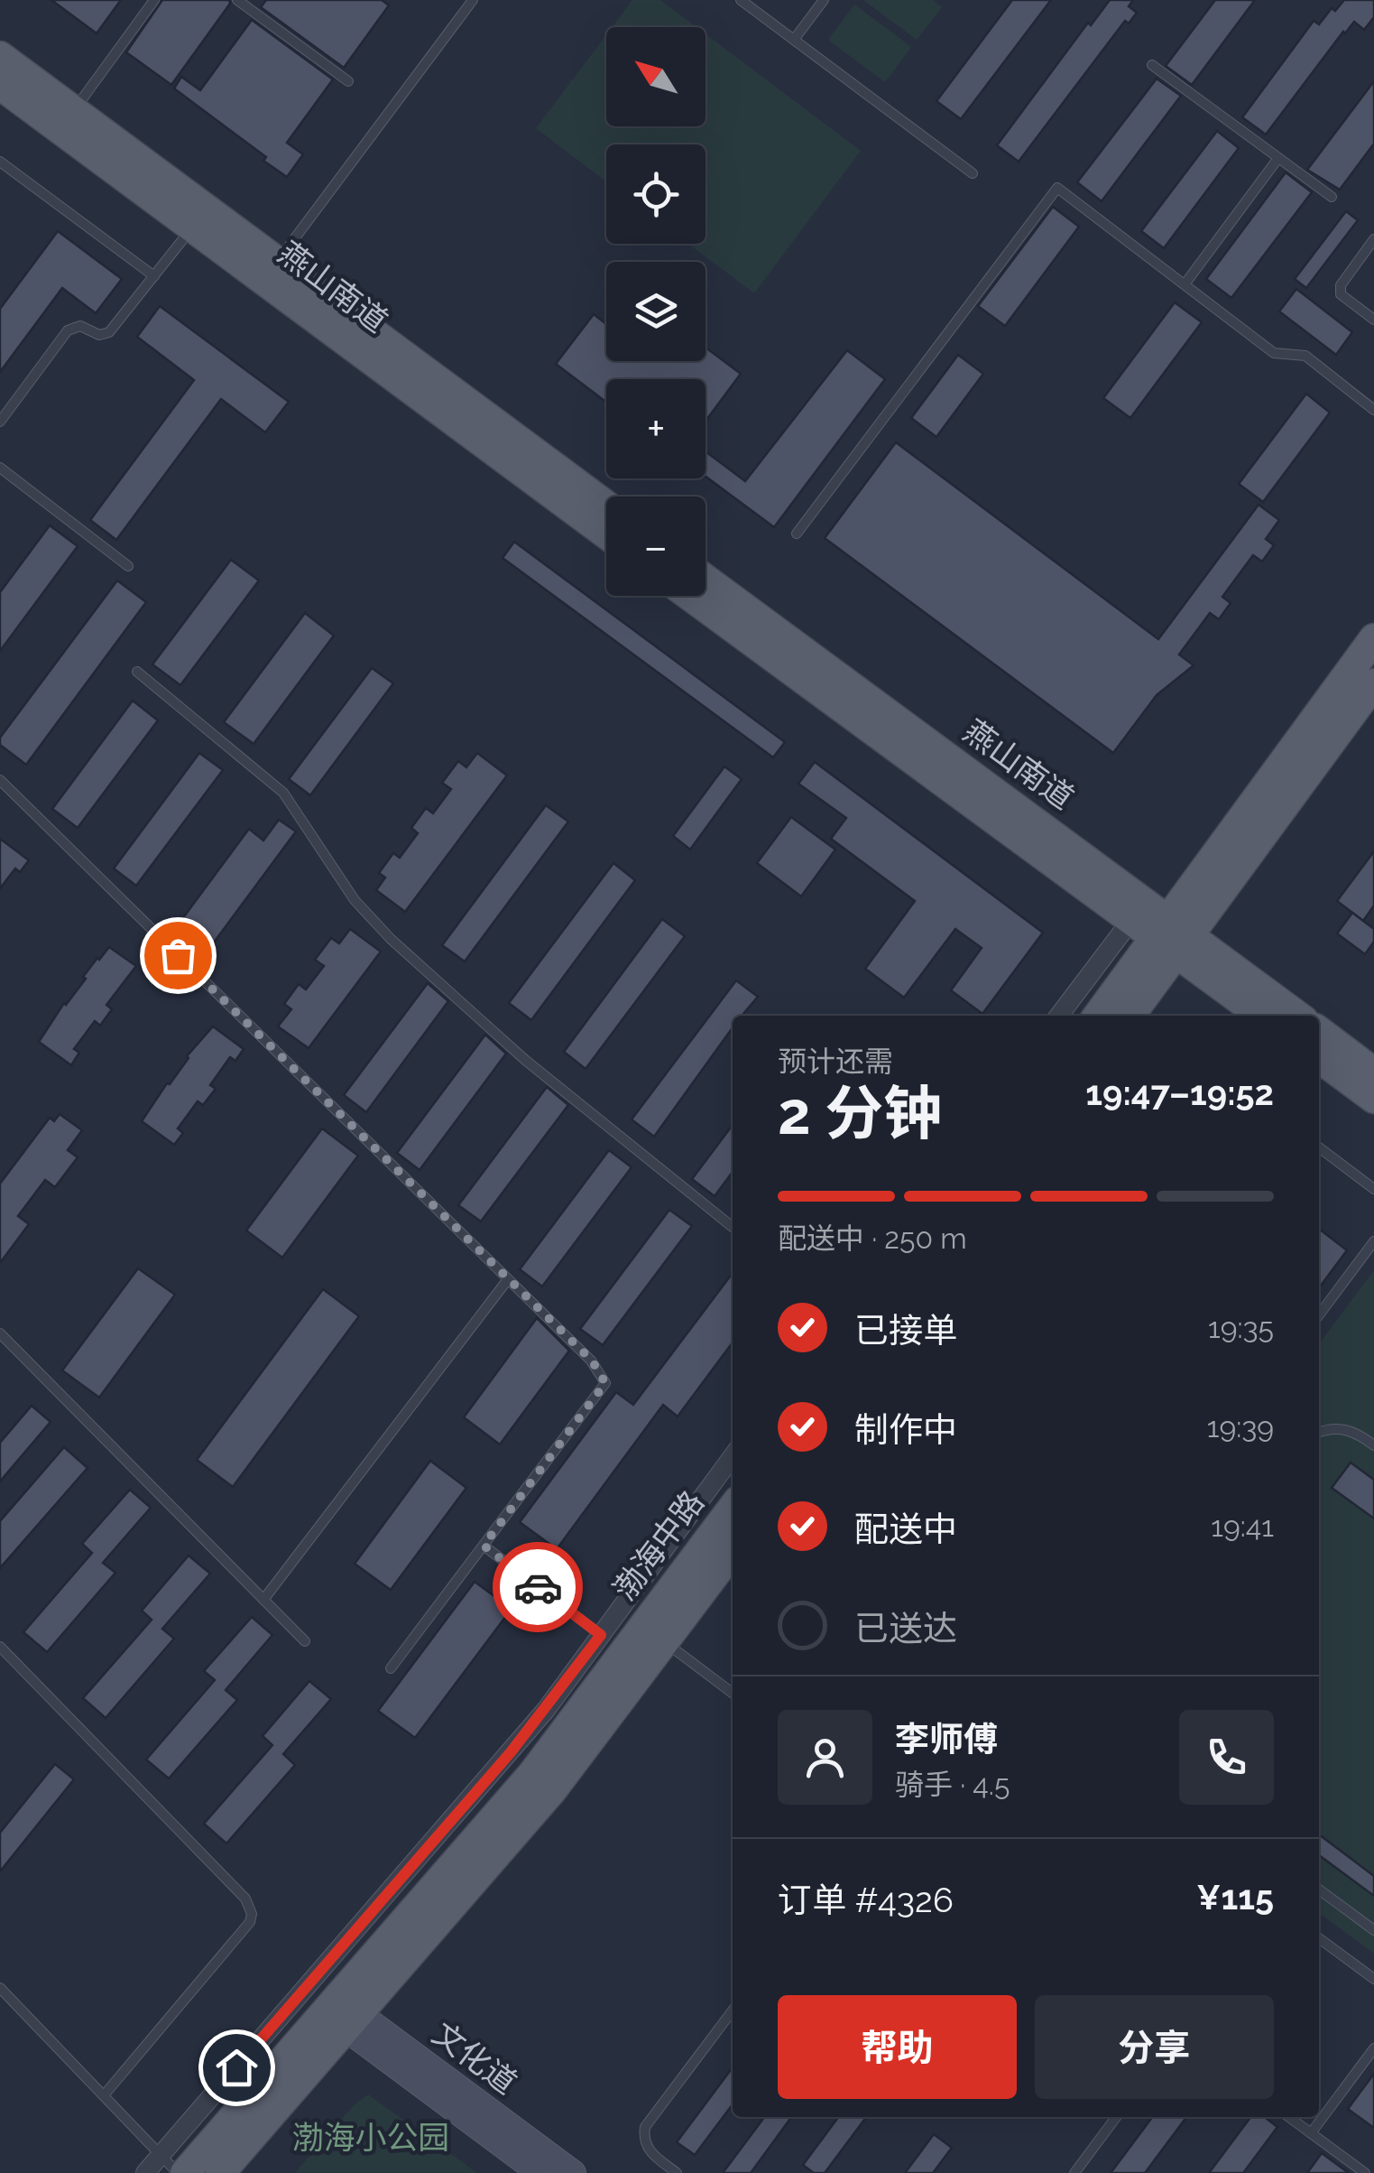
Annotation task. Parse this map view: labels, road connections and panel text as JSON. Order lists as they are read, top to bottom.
{
  "streets": {
    "main road": ["燕山南道", "渤海中路", "文化道"]
  },
  "crossings": [
    ["渤海中路", "文化道"]
  ],
  "parks": ["渤海小公园"],
  "north": "top left",
  "page": {
    "map_buttons": ["+", "−"],
    "heading": ["2 分钟", "预计还需", "19:47–19:52"],
    "panel": [
      "李师傅",
      "骑手 · 4.5",
      "订单 #4326",
      "¥115"
    ],
    "bar": "配送中 · 250 m",
    "list": [
      ["已接单", "19:35"],
      ["制作中", "19:39"],
      ["配送中", "19:41"],
      "已送达"
    ],
    "buttons": ["帮助", "分享"]
  }
}
